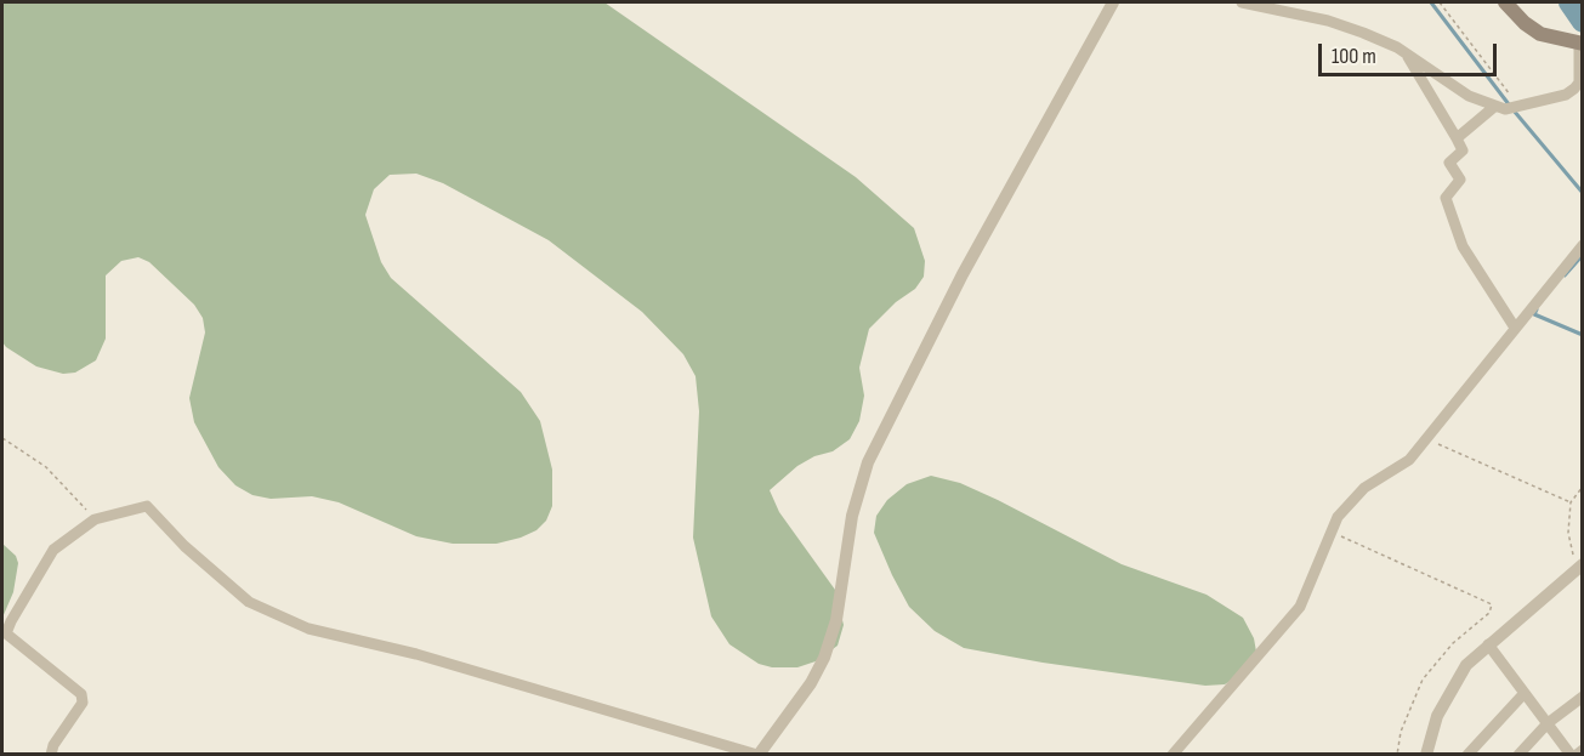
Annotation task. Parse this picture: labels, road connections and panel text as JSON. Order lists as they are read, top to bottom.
{
  "scale_bar": "100 m"
}
